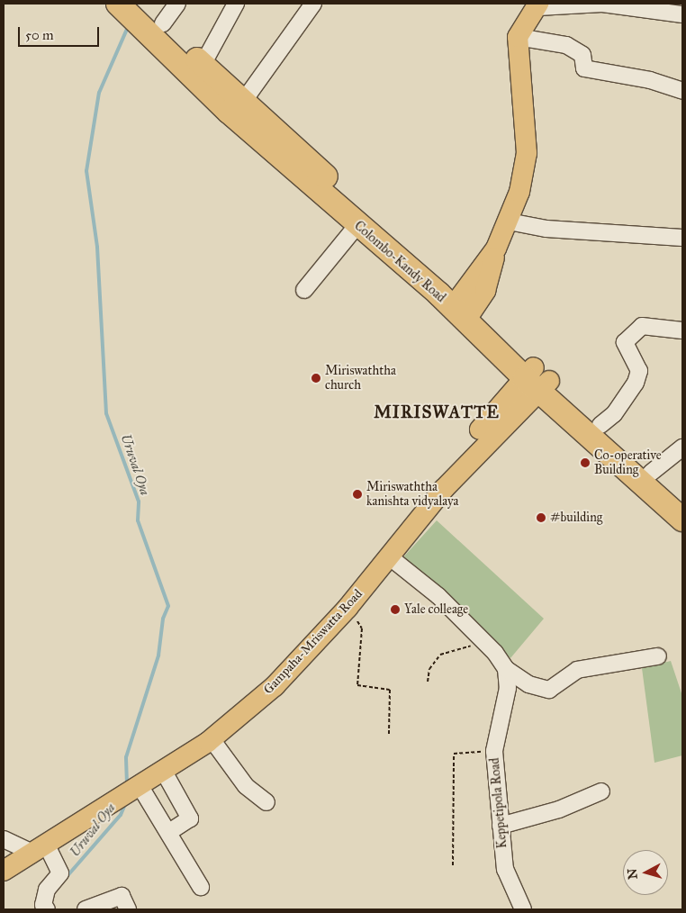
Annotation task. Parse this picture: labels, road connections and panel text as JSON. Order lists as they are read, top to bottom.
{
  "streets": {
    "highway": ["Colombo-Kandy Road"],
    "main road": ["Gampaha-Mriswatta Road"],
    "street": ["Keppetipola Road"]
  },
  "crossings": [
    ["Colombo-Kandy Road", "Gampaha-Mriswatta Road"]
  ],
  "districts": ["MIRISWATTE"],
  "water": ["Uruval Oya"],
  "places": [
    "Miriswaththa church",
    "Co-operative Building",
    "Miriswaththa kanishta vidyalaya",
    "#building",
    "Yale colleage"
  ],
  "scale_bar": "50 m",
  "north": "left"
}
